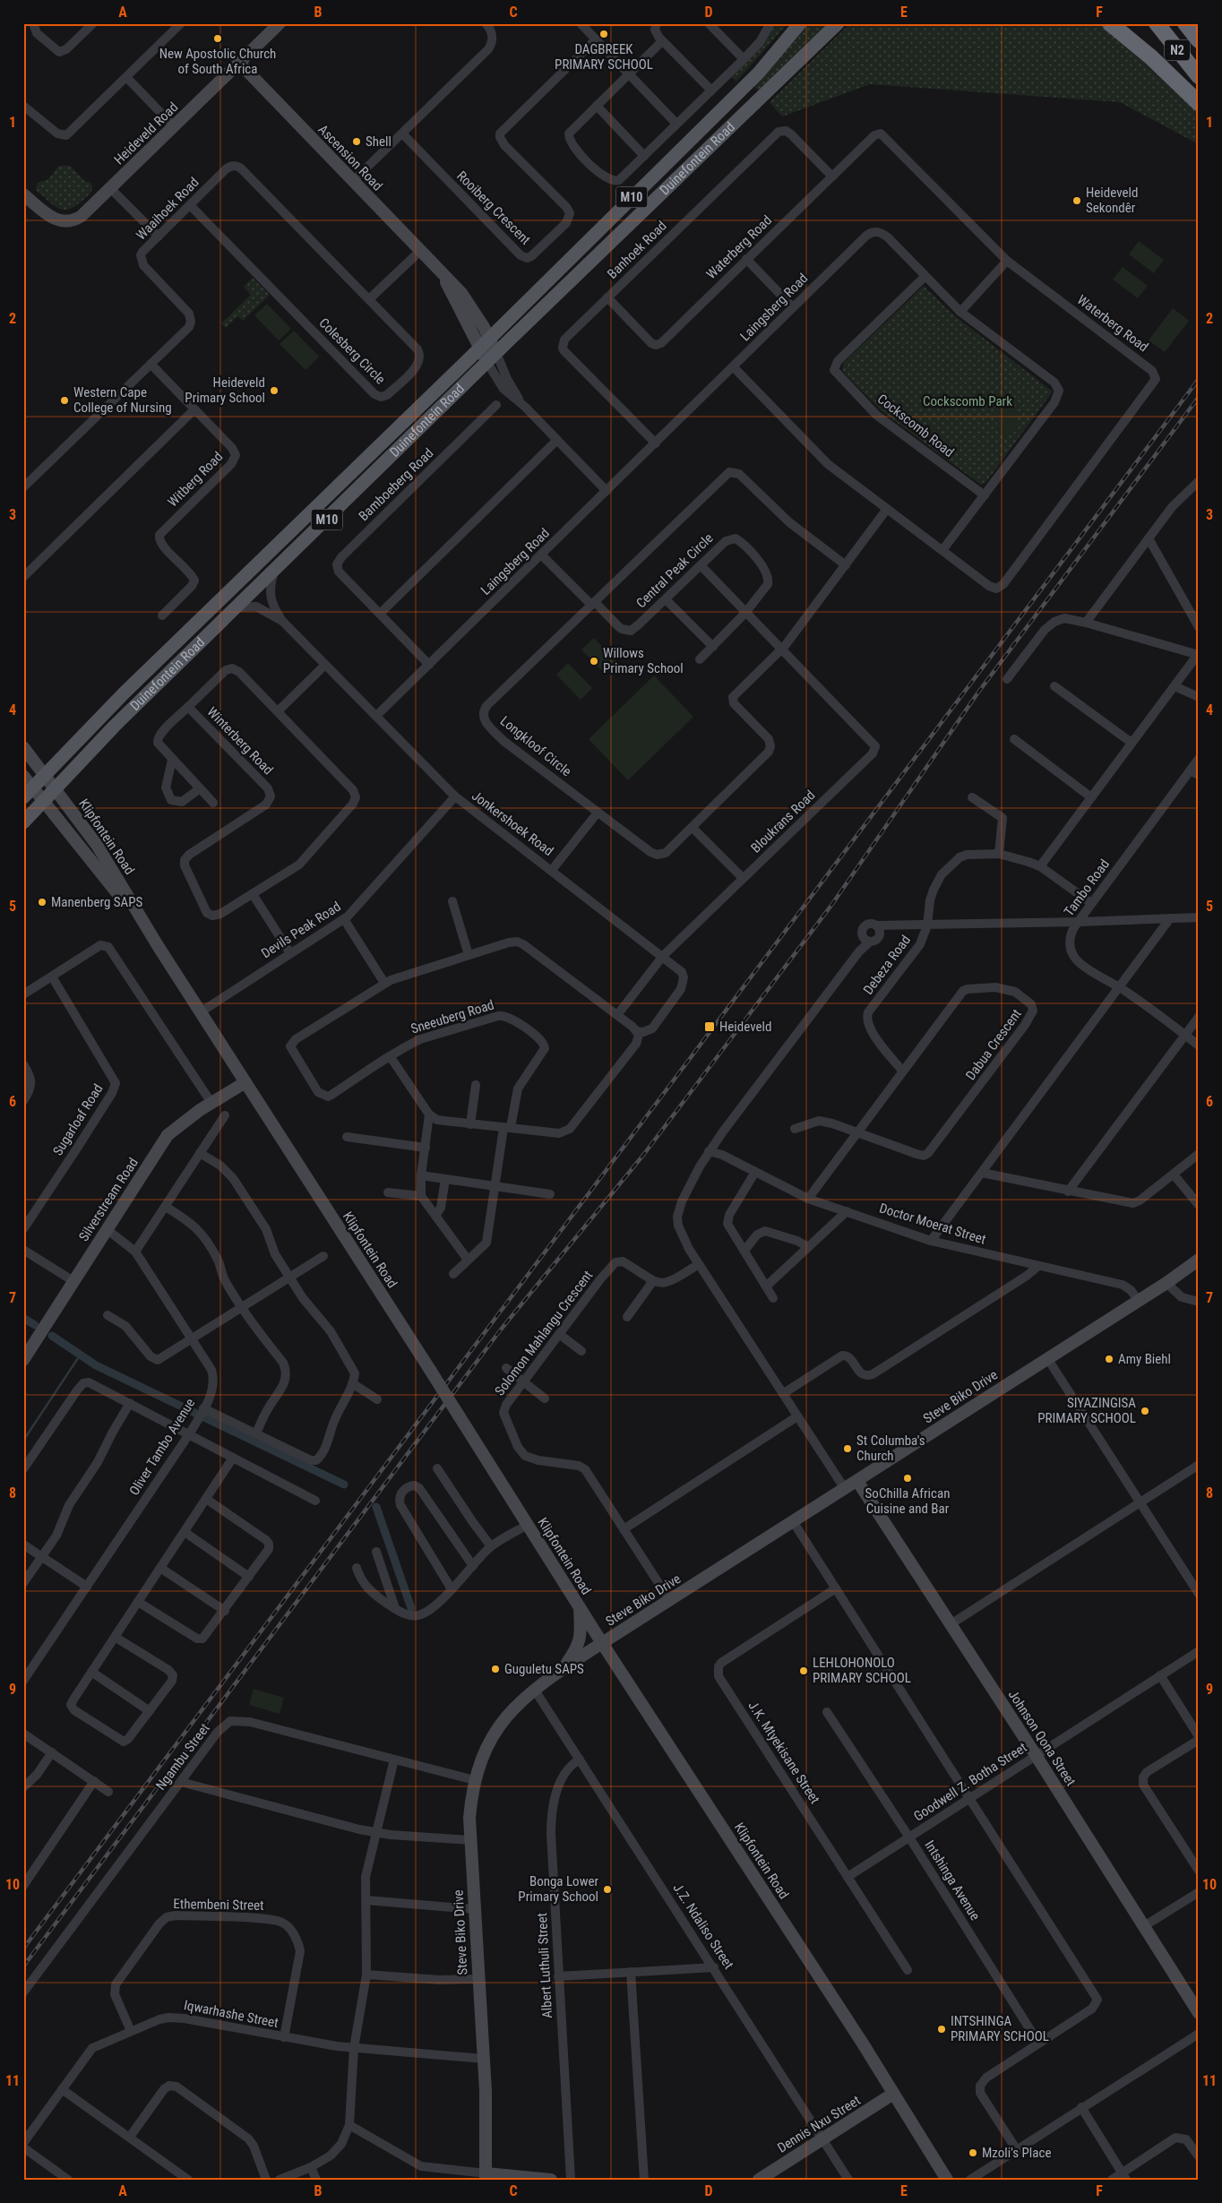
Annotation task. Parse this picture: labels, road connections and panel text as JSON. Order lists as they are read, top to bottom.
{
  "streets": {
    "highway": ["N2"],
    "main road": [
      "Heideveld Road",
      "Ascension Road",
      "Duinefontein Road",
      "M10",
      "Klipfontein Road",
      "Silverstream Road",
      "Steve Biko Drive",
      "Johnson Qona Street",
      "Dennis Nxu Street"
    ],
    "street": [
      "Rooiberg Crescent",
      "Waaihoek Road",
      "Waterberg Road",
      "Banhoek Road",
      "Laingsberg Road",
      "Colesberg Circle",
      "Cockscomb Road",
      "Witberg Road",
      "Bamboeberg Road",
      "Central Peak Circle",
      "Winterberg Road",
      "Longkloof Circle",
      "Bloukrans Road",
      "Jonkershoek Road",
      "Tambo Road",
      "Devils Peak Road",
      "Debeza Road",
      "Sneeuberg Road",
      "Dabua Crescent",
      "Sugarloaf Road",
      "Doctor Moerat Street",
      "Solomon Mahlangu Crescent",
      "Oliver Tambo Avenue",
      "J.K. Mtyekisane Street",
      "Ngambu Street",
      "Goodwell Z. Botha Street",
      "Intshinga Avenue",
      "Ethembeni Street",
      "J.Z. Ndaliso Street",
      "Albert Luthuli Street",
      "Iqwarhashe Street"
    ]
  },
  "crossings": [
    ["Heideveld Road", "Ascension Road"],
    ["Ascension Road", "Duinefontein Road"],
    ["Duinefontein Road", "Jonkershoek Road"],
    ["Duinefontein Road", "Klipfontein Road"],
    ["Waaihoek Road", "Colesberg Circle"],
    ["Waaihoek Road", "Witberg Road"],
    ["Waterberg Road", "Banhoek Road"],
    ["Waterberg Road", "Laingsberg Road"],
    ["Waterberg Road", "Longkloof Circle"],
    ["Banhoek Road", "Laingsberg Road"],
    ["Laingsberg Road", "Cockscomb Road"],
    ["Laingsberg Road", "Bamboeberg Road"],
    ["Laingsberg Road", "Jonkershoek Road"],
    ["Central Peak Circle", "Longkloof Circle"],
    ["Longkloof Circle", "Bloukrans Road"],
    ["Bloukrans Road", "Jonkershoek Road"],
    ["Bloukrans Road", "Sneeuberg Road"],
    ["Jonkershoek Road", "Devils Peak Road"],
    ["Jonkershoek Road", "Sneeuberg Road"],
    ["Klipfontein Road", "Devils Peak Road"],
    ["Klipfontein Road", "Silverstream Road"],
    ["Klipfontein Road", "Steve Biko Drive"],
    ["Klipfontein Road", "Dennis Nxu Street"],
    ["Tambo Road", "Debeza Road"],
    ["Debeza Road", "Dabua Crescent"],
    ["Dabua Crescent", "Doctor Moerat Street"],
    ["Silverstream Road", "Oliver Tambo Avenue"],
    ["Doctor Moerat Street", "Steve Biko Drive"],
    ["Solomon Mahlangu Crescent", "Steve Biko Drive"],
    ["Steve Biko Drive", "Johnson Qona Street"],
    ["Steve Biko Drive", "Ngambu Street"],
    ["Steve Biko Drive", "J.Z. Ndaliso Street"],
    ["Steve Biko Drive", "Iqwarhashe Street"],
    ["Johnson Qona Street", "Goodwell Z. Botha Street"],
    ["J.K. Mtyekisane Street", "Goodwell Z. Botha Street"],
    ["Goodwell Z. Botha Street", "Intshinga Avenue"],
    ["Ethembeni Street", "Iqwarhashe Street"],
    ["J.Z. Ndaliso Street", "Albert Luthuli Street"],
    ["J.Z. Ndaliso Street", "Dennis Nxu Street"]
  ],
  "parks": ["Cockscomb Park"],
  "places": {
    "other": [
      "DAGBREEK PRIMARY SCHOOL",
      "New Apostolic Church of South Africa",
      "Shell",
      "Heideveld Sekondêr",
      "Heideveld Primary School",
      "Western Cape College of Nursing",
      "Willows Primary School",
      "Manenberg SAPS",
      "Amy Biehl",
      "SIYAZINGISA PRIMARY SCHOOL",
      "St Columba's Church",
      "SoChilla African Cuisine and Bar",
      "Guguletu SAPS",
      "LEHLOHONOLO PRIMARY SCHOOL",
      "Bonga Lower Primary School",
      "INTSHINGA PRIMARY SCHOOL",
      "Mzoli's Place"
    ],
    "transit": ["Heideveld"]
  },
  "grid": {
    "columns": [
      "A",
      "B",
      "C",
      "D",
      "E",
      "F"
    ],
    "rows": [
      "1",
      "2",
      "3",
      "4",
      "5",
      "6",
      "7",
      "8",
      "9",
      "10",
      "11"
    ]
  }
}
